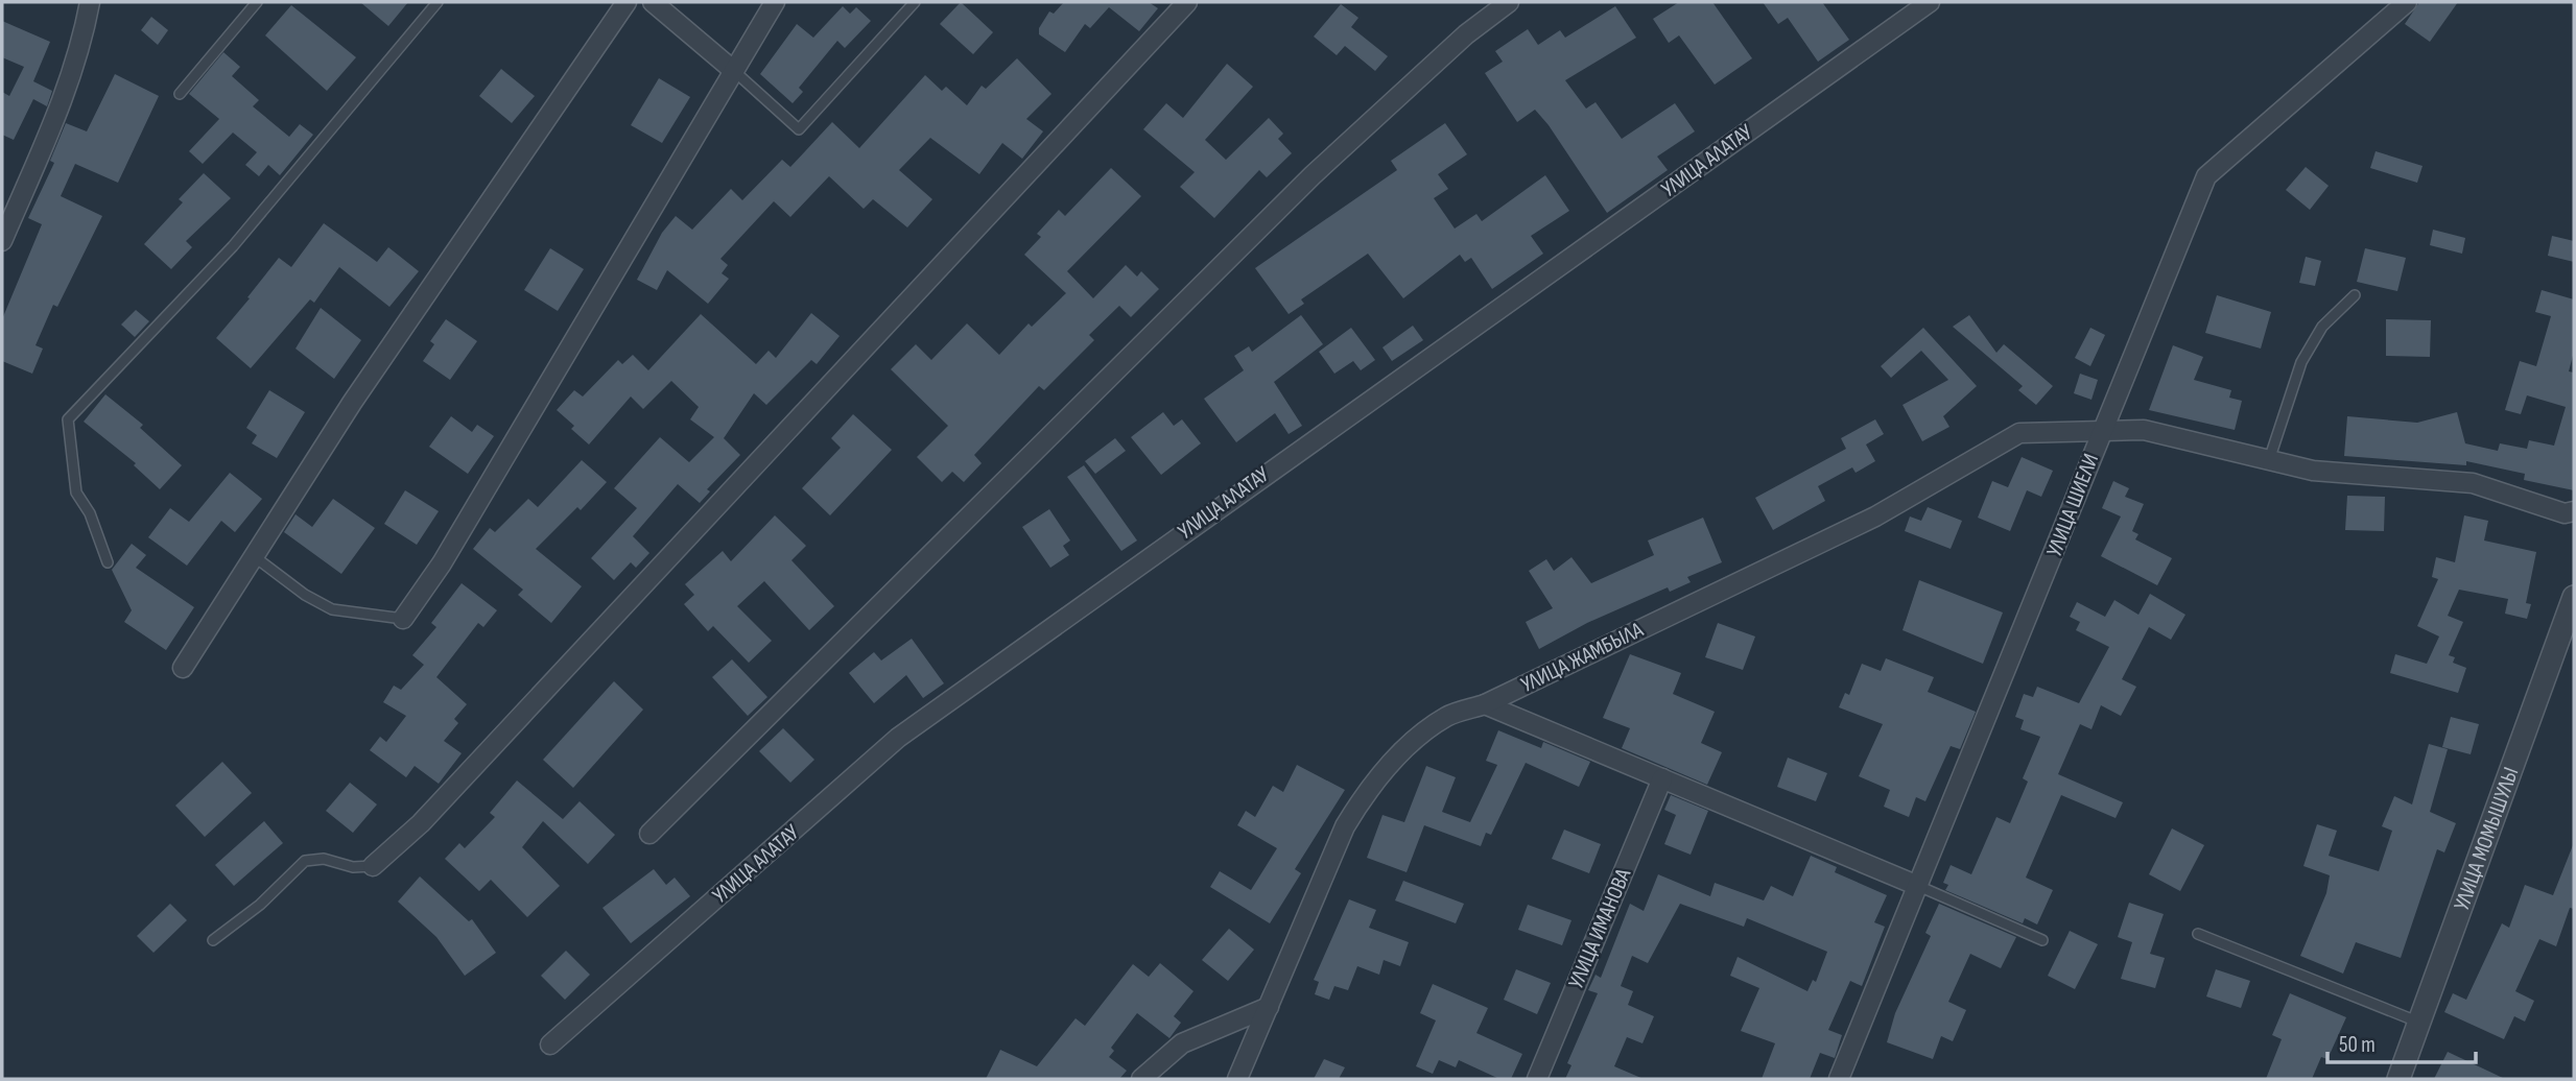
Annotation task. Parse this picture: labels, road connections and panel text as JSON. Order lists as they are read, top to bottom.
{
  "streets": {
    "street": [
      "УЛИЦА АЛАТАУ",
      "УЛИЦА ШИЕЛИ",
      "УЛИЦА ЖАМБЫЛА",
      "УЛИЦА МОМЫШУЛЫ",
      "УЛИЦА ИМАНОВА"
    ]
  },
  "crossings": [
    ["УЛИЦА ШИЕЛИ", "УЛИЦА ЖАМБЫЛА"]
  ],
  "scale_bar": "50 m"
}
